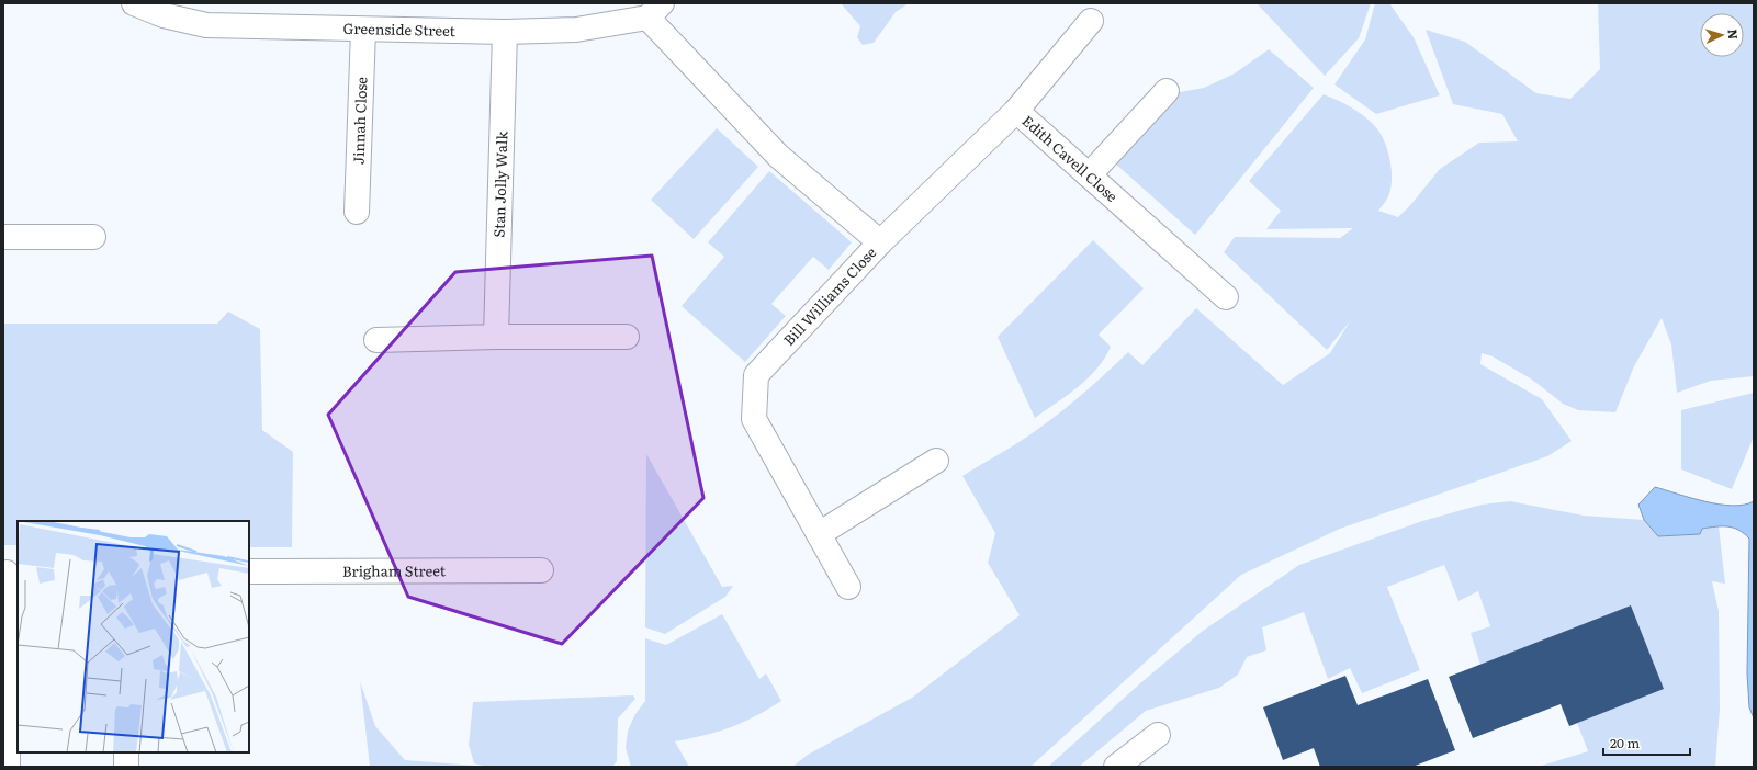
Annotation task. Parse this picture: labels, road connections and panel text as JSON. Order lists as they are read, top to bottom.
{
  "streets": {
    "street": [
      "Greenside Street",
      "Jinnah Close",
      "Edith Cavell Close",
      "Stan Jolly Walk",
      "Bill Williams Close",
      "Brigham Street"
    ]
  },
  "crossings": [
    ["Greenside Street", "Jinnah Close"],
    ["Greenside Street", "Stan Jolly Walk"],
    ["Greenside Street", "Bill Williams Close"],
    ["Edith Cavell Close", "Bill Williams Close"]
  ],
  "scale_bar": "20 m",
  "north": "right"
}
